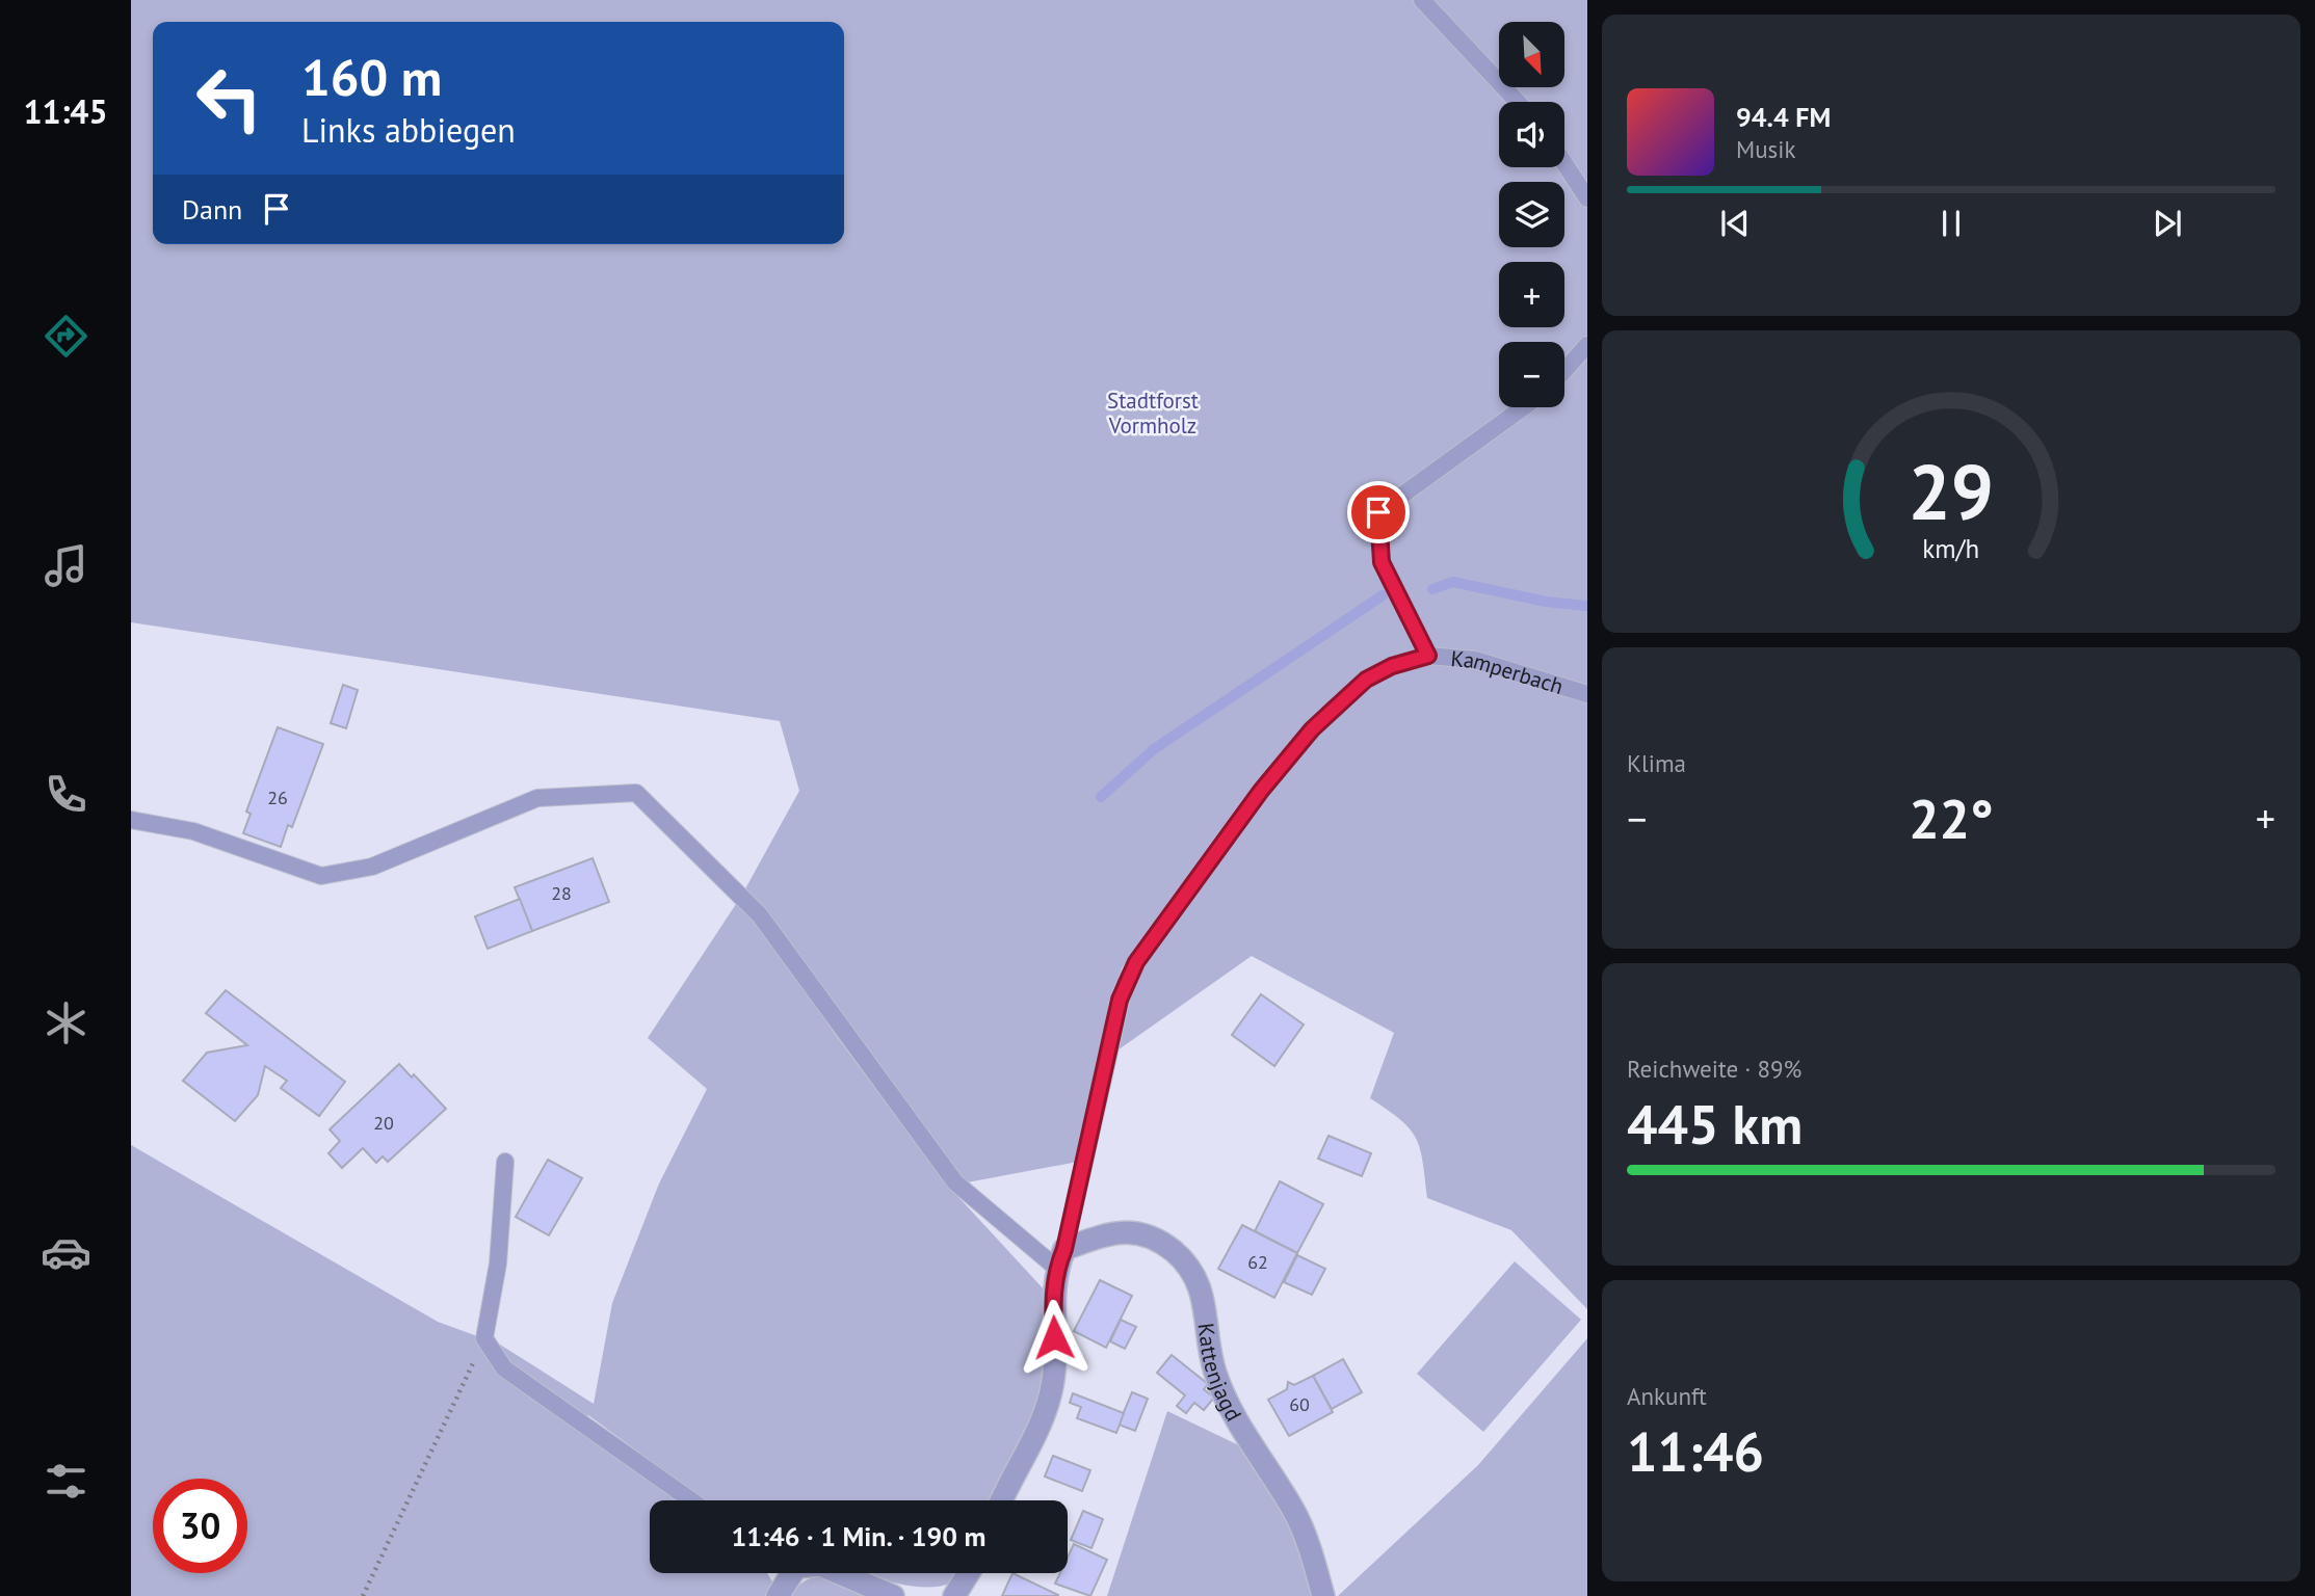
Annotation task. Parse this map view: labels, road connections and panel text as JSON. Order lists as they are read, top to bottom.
{
  "streets": {
    "street": ["Kamperbach", "Kattenjagd"]
  },
  "crossings": [
    ["Kamperbach", "Kattenjagd"]
  ],
  "parks": ["Stadtforst Vormholz"],
  "house_numbers": [
    "26",
    "28",
    "20",
    "62",
    "60"
  ],
  "north": "bottom right",
  "page": {
    "tabs": "11:45",
    "map_buttons": ["+", "−"],
    "turn": ["160 m", "Links abbiegen"],
    "song": ["94.4 FM", "Musik"],
    "then": "Dann",
    "tile": [
      "Klima",
      ["Reichweite · 89%", "445 km"],
      ["Ankunft", "11:46"]
    ],
    "heat": ["−", "22°", "+"],
    "limit": "30",
    "trip": "11:46 · 1 Min. · 190 m",
    "gauge": ["29", "km/h"]
  }
}
